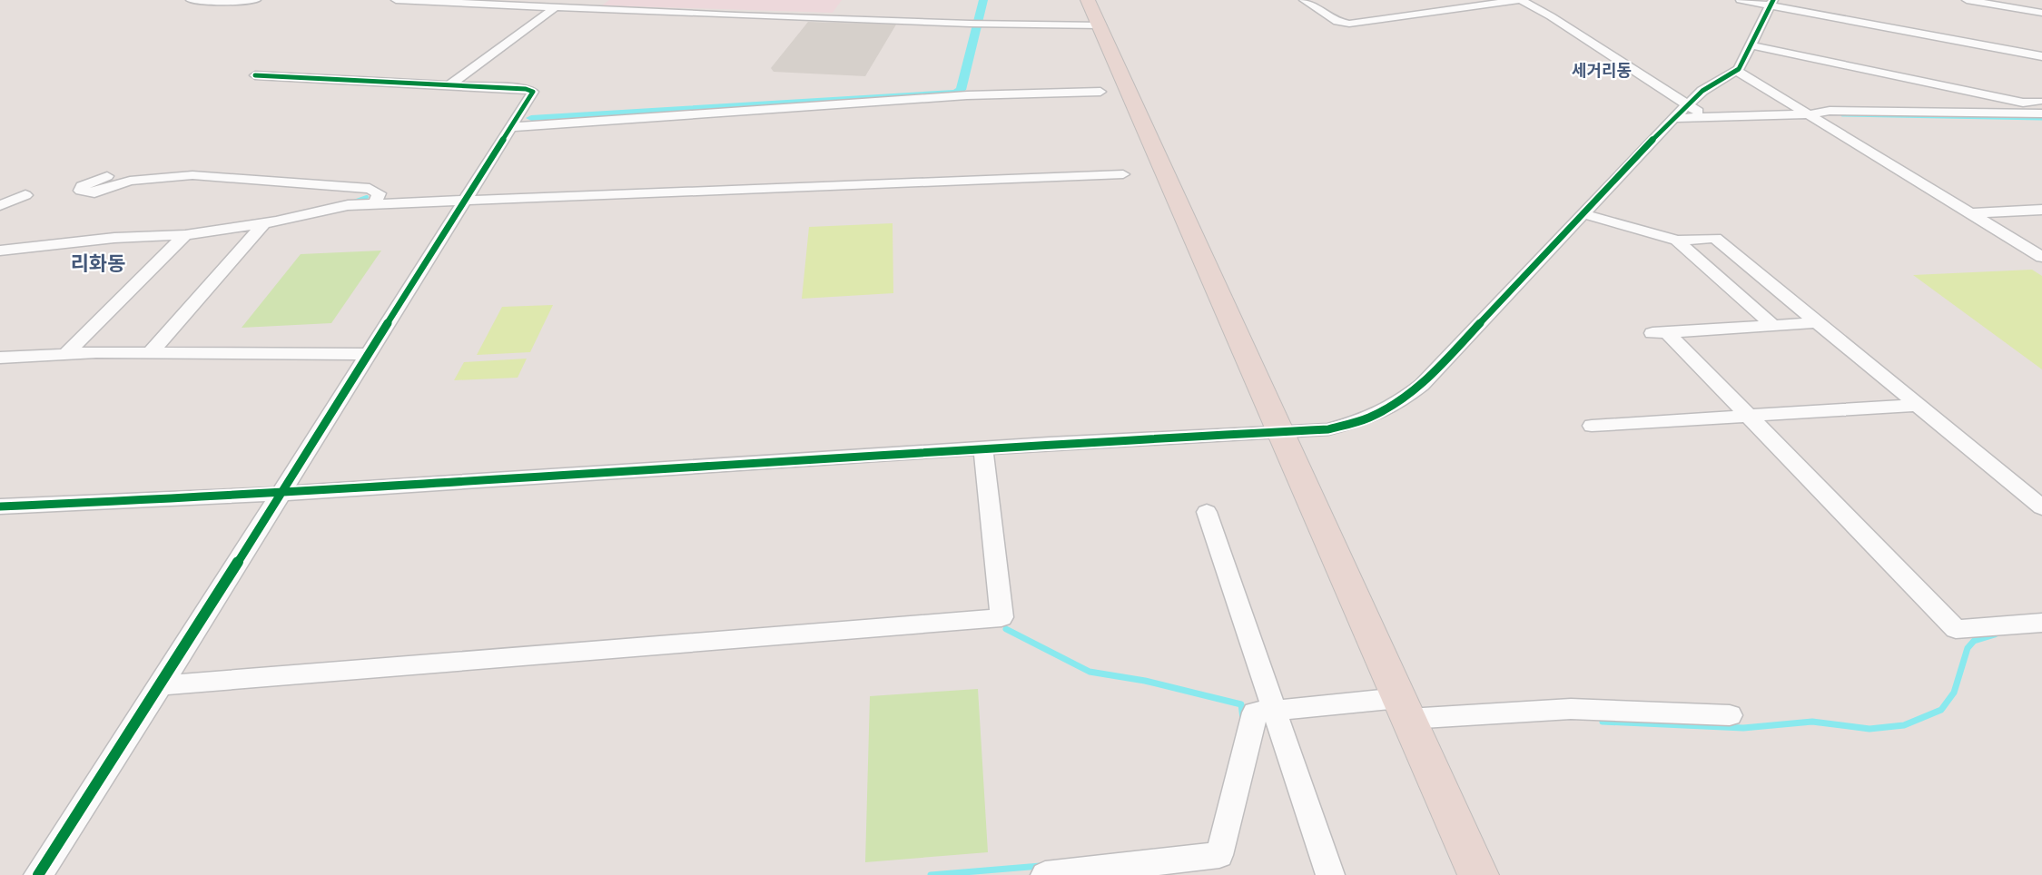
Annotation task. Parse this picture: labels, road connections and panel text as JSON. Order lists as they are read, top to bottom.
{
  "districts": ["세거리동", "리화동"]
}
